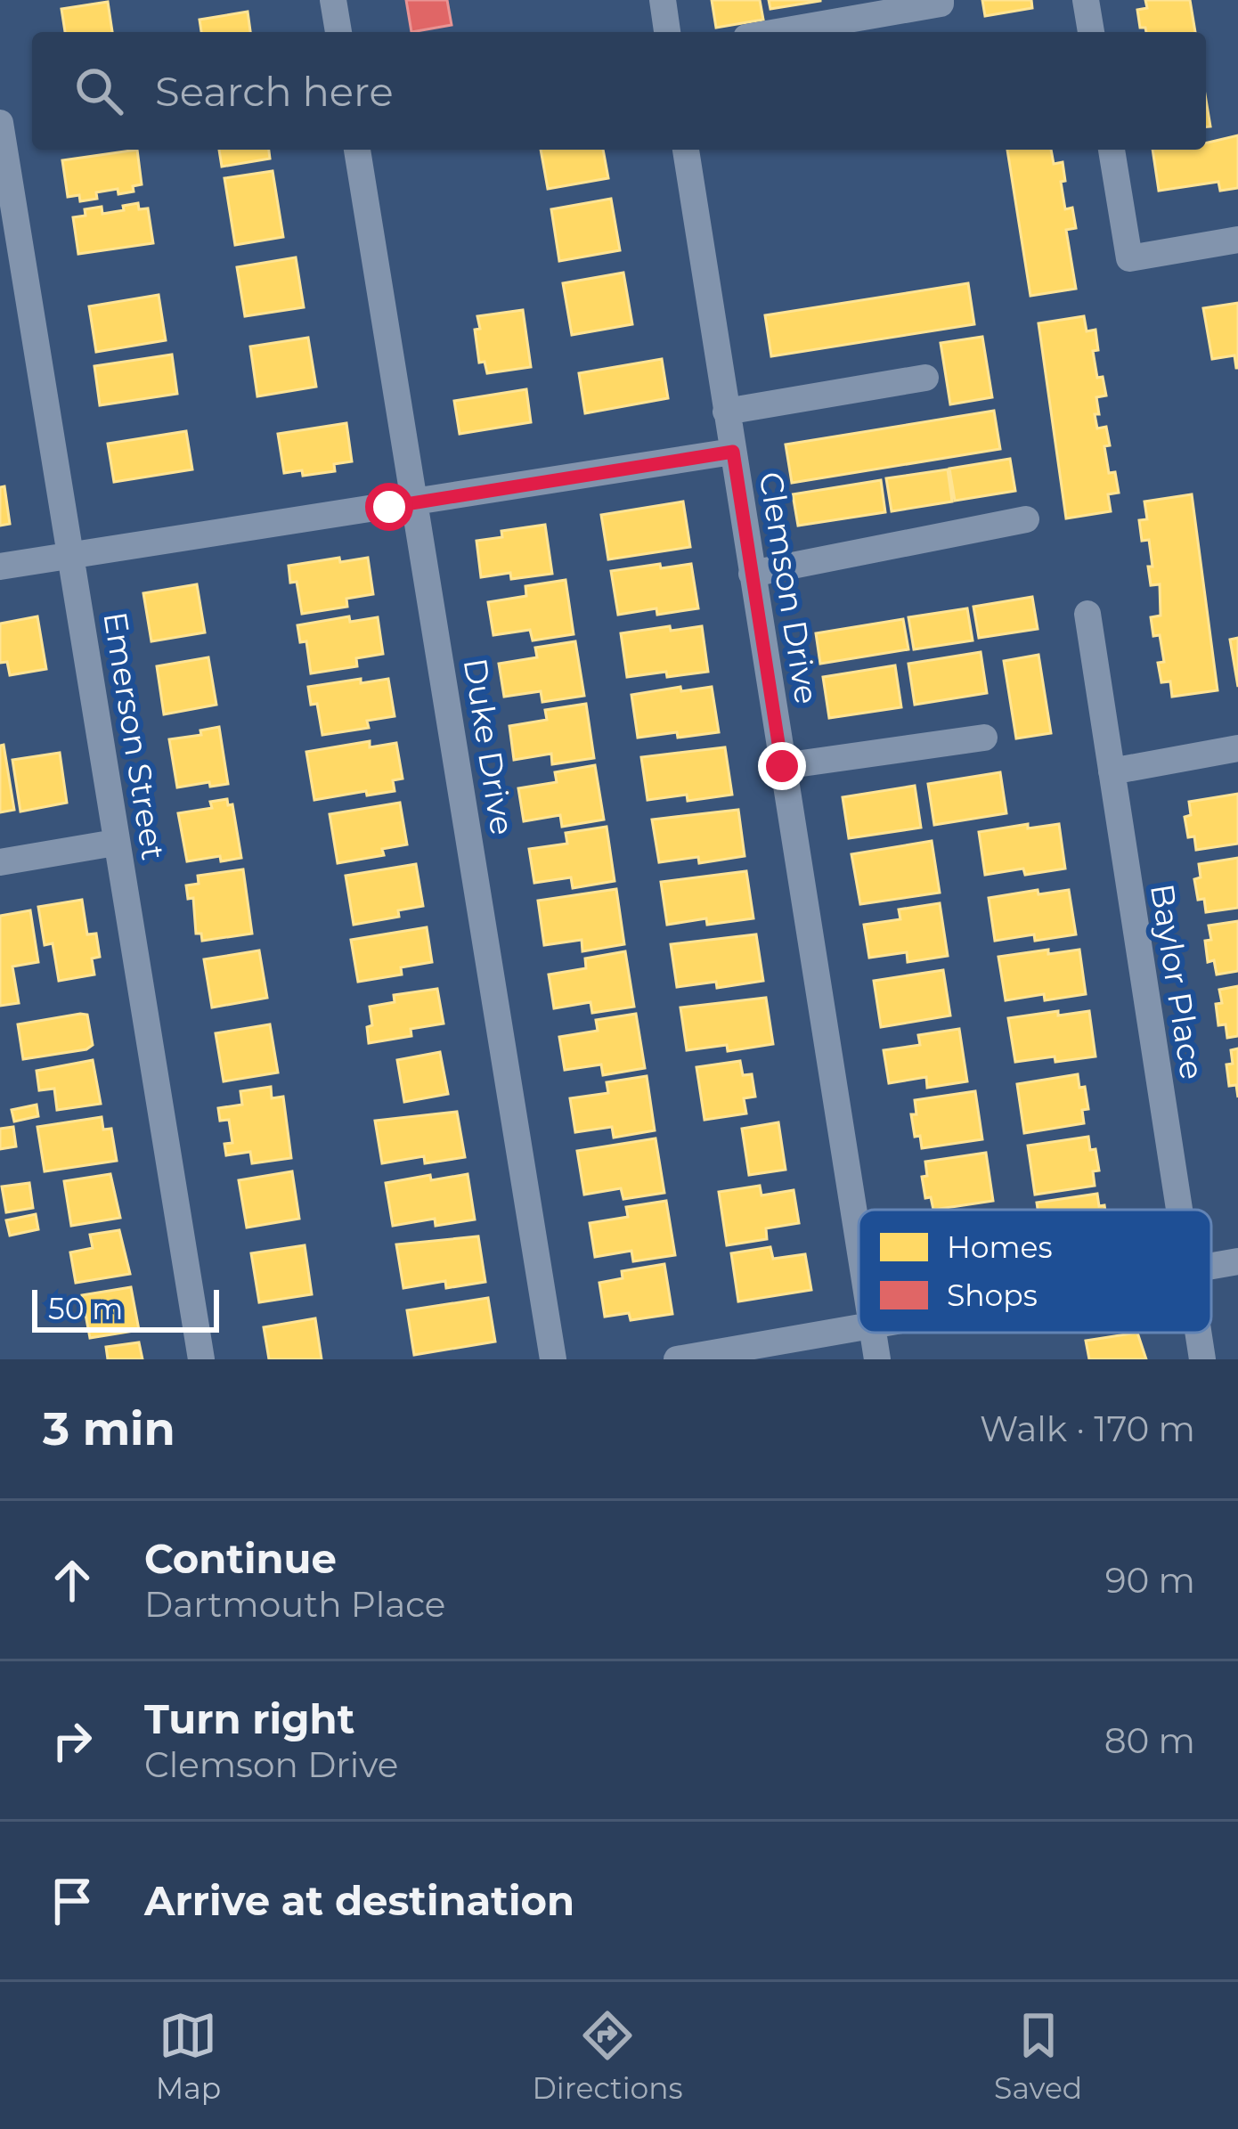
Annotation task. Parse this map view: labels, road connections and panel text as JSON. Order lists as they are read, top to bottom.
{
  "streets": {
    "street": [
      "Clemson Drive",
      "Emerson Street",
      "Duke Drive",
      "Baylor Place"
    ]
  },
  "legend": ["Homes", "Shops"],
  "scale_bar": "50 m",
  "page": {
    "search": "Search here",
    "scale": "50 m",
    "heading": ["3 min", "Walk · 170 m"],
    "list": [
      ["Continue", "Dartmouth Place", "90 m"],
      ["Turn right", "Clemson Drive", "80 m"],
      "Arrive at destination"
    ],
    "nav": ["Map", "Directions", "Saved"]
  }
}
